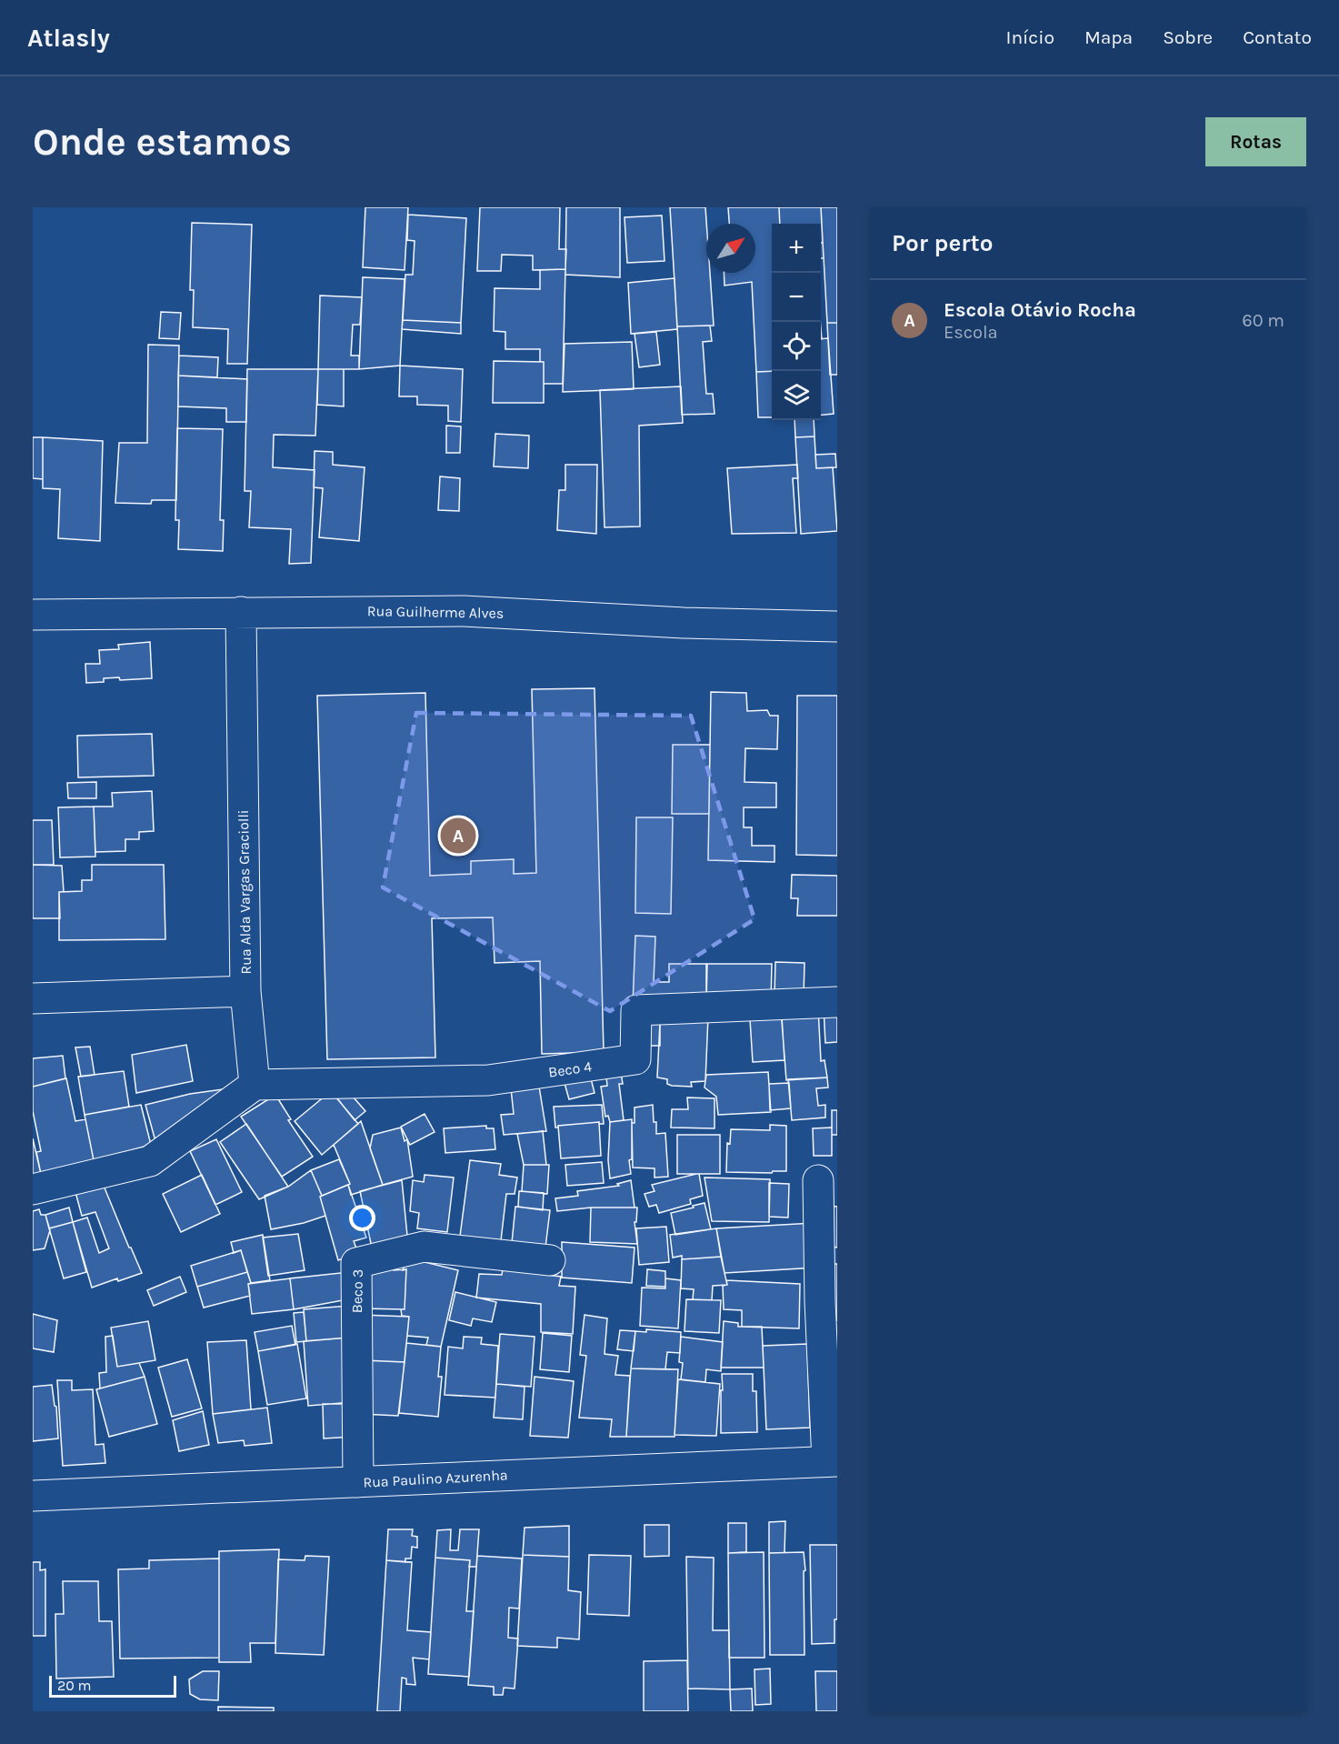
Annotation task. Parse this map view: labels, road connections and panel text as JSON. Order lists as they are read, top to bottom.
{
  "streets": {
    "street": [
      "Rua Guilherme Alves",
      "Rua Alda Vargas Graciolli",
      "Beco 4",
      "Beco 3",
      "Rua Paulino Azurenha"
    ]
  },
  "crossings": [
    ["Rua Guilherme Alves", "Rua Alda Vargas Graciolli"],
    ["Beco 3", "Rua Paulino Azurenha"]
  ],
  "scale_bar": "20 m",
  "north": "top right",
  "page": {
    "header": "Atlasly",
    "nav": [
      "Início",
      "Mapa",
      "Sobre",
      "Contato"
    ],
    "buttons": "Rotas",
    "title": "Onde estamos",
    "heading": "Por perto",
    "map_buttons": ["+", "−"],
    "list": [
      {
        "mark": "A",
        "name": "Escola Otávio Rocha",
        "note": "Escola",
        "value": "60 m"
      }
    ],
    "pins": "A",
    "scale": "20 m"
  }
}
